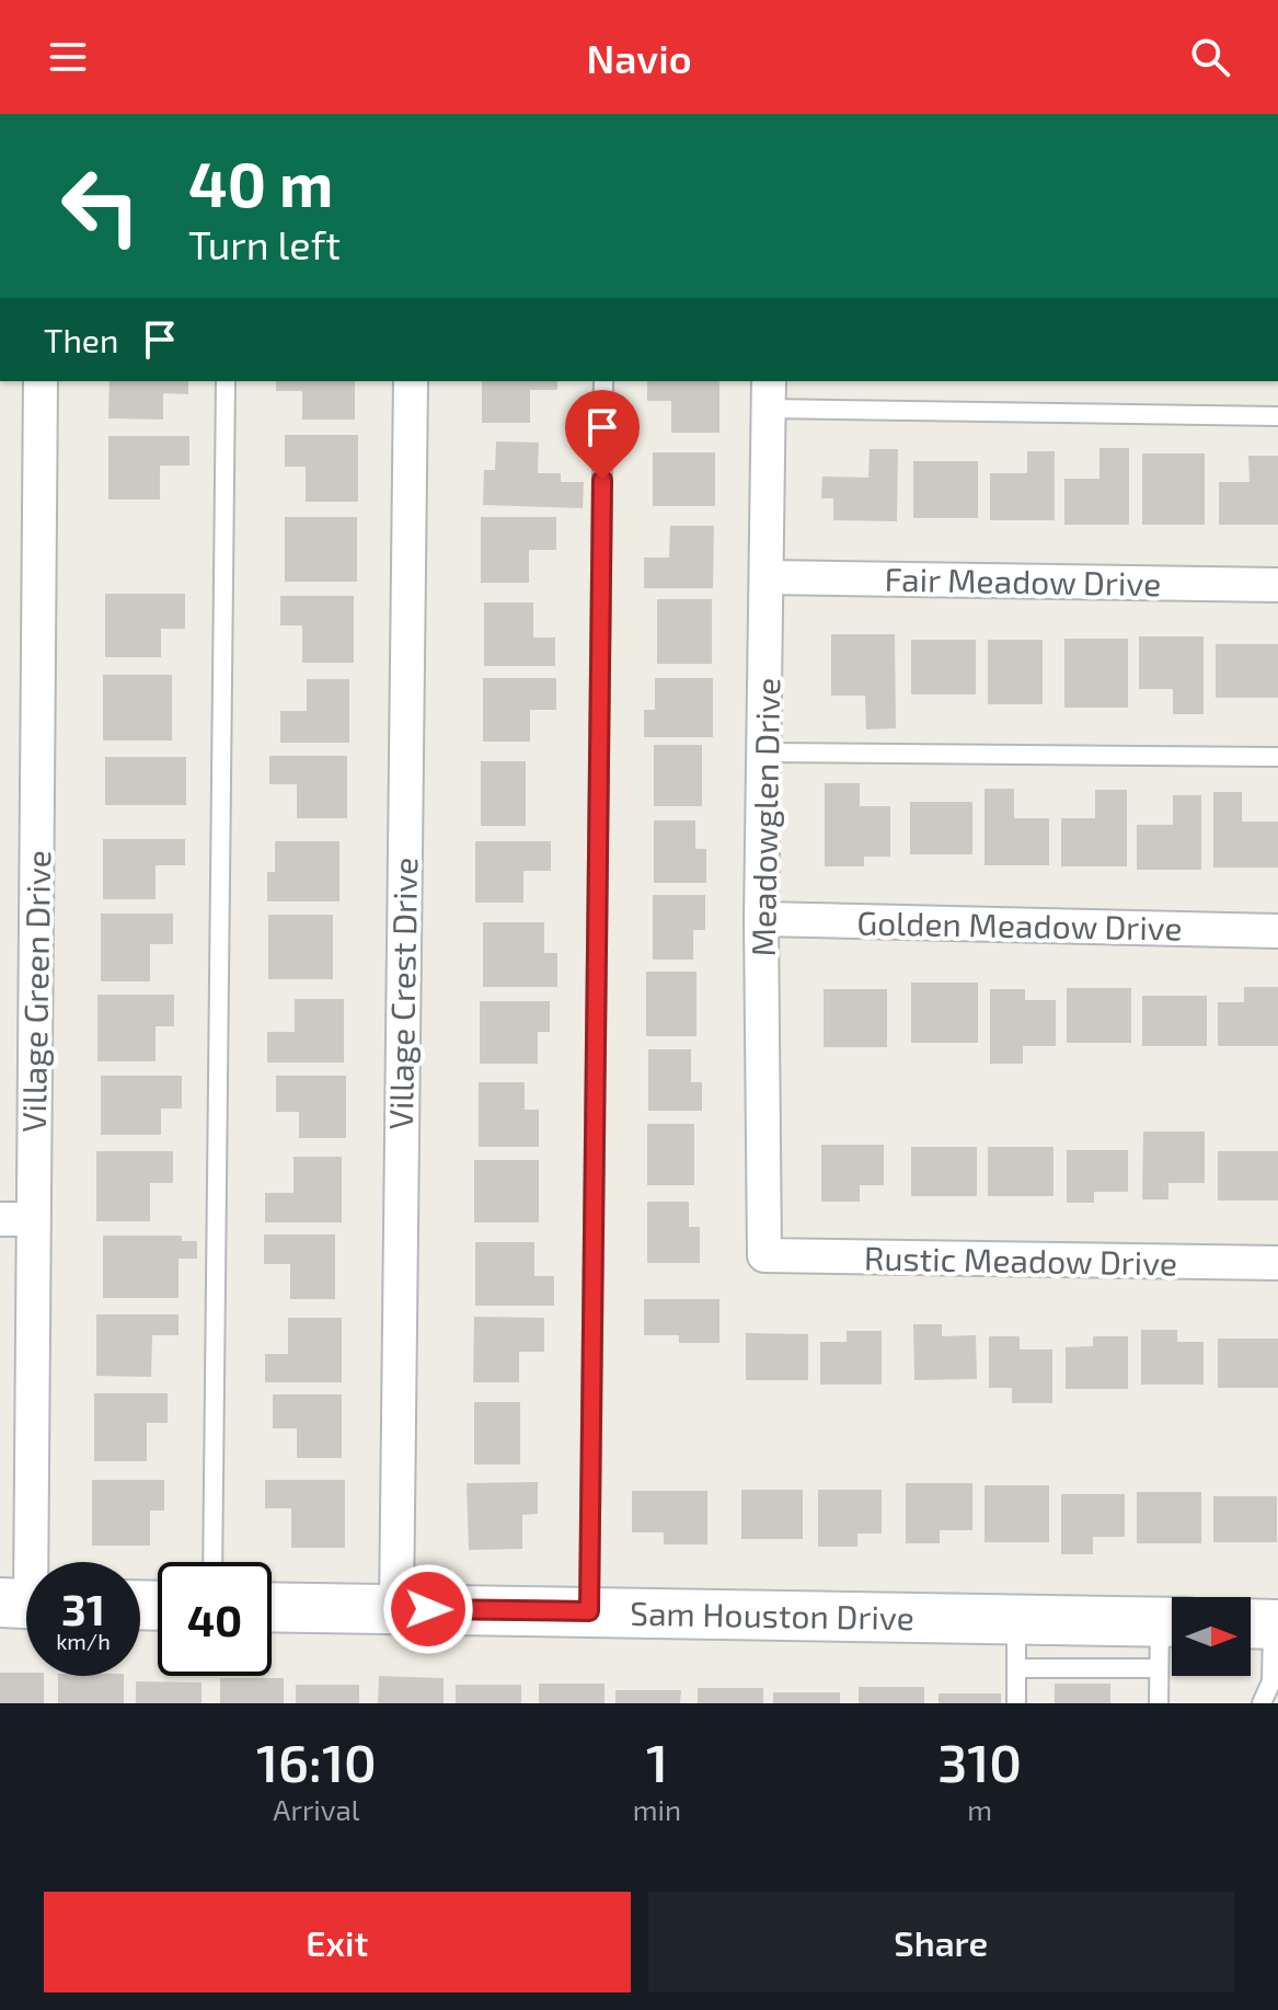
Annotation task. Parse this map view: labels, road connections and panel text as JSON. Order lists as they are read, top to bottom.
{
  "streets": {
    "street": [
      "Fair Meadow Drive",
      "Meadowglen Drive",
      "Golden Meadow Drive",
      "Village Green Drive",
      "Village Crest Drive",
      "Rustic Meadow Drive",
      "Sam Houston Drive"
    ]
  },
  "crossings": [
    ["Fair Meadow Drive", "Meadowglen Drive"],
    ["Meadowglen Drive", "Golden Meadow Drive"],
    ["Meadowglen Drive", "Rustic Meadow Drive"],
    ["Village Crest Drive", "Sam Houston Drive"]
  ],
  "north": "right",
  "page": {
    "header": "Navio",
    "turn": ["40 m", "Turn left"],
    "then": "Then",
    "speed": "31 km/h",
    "limit": "40",
    "eta": [
      "16:10",
      "Arrival",
      "1",
      "min",
      "310",
      "m"
    ],
    "buttons": ["Exit", "Share"]
  }
}
